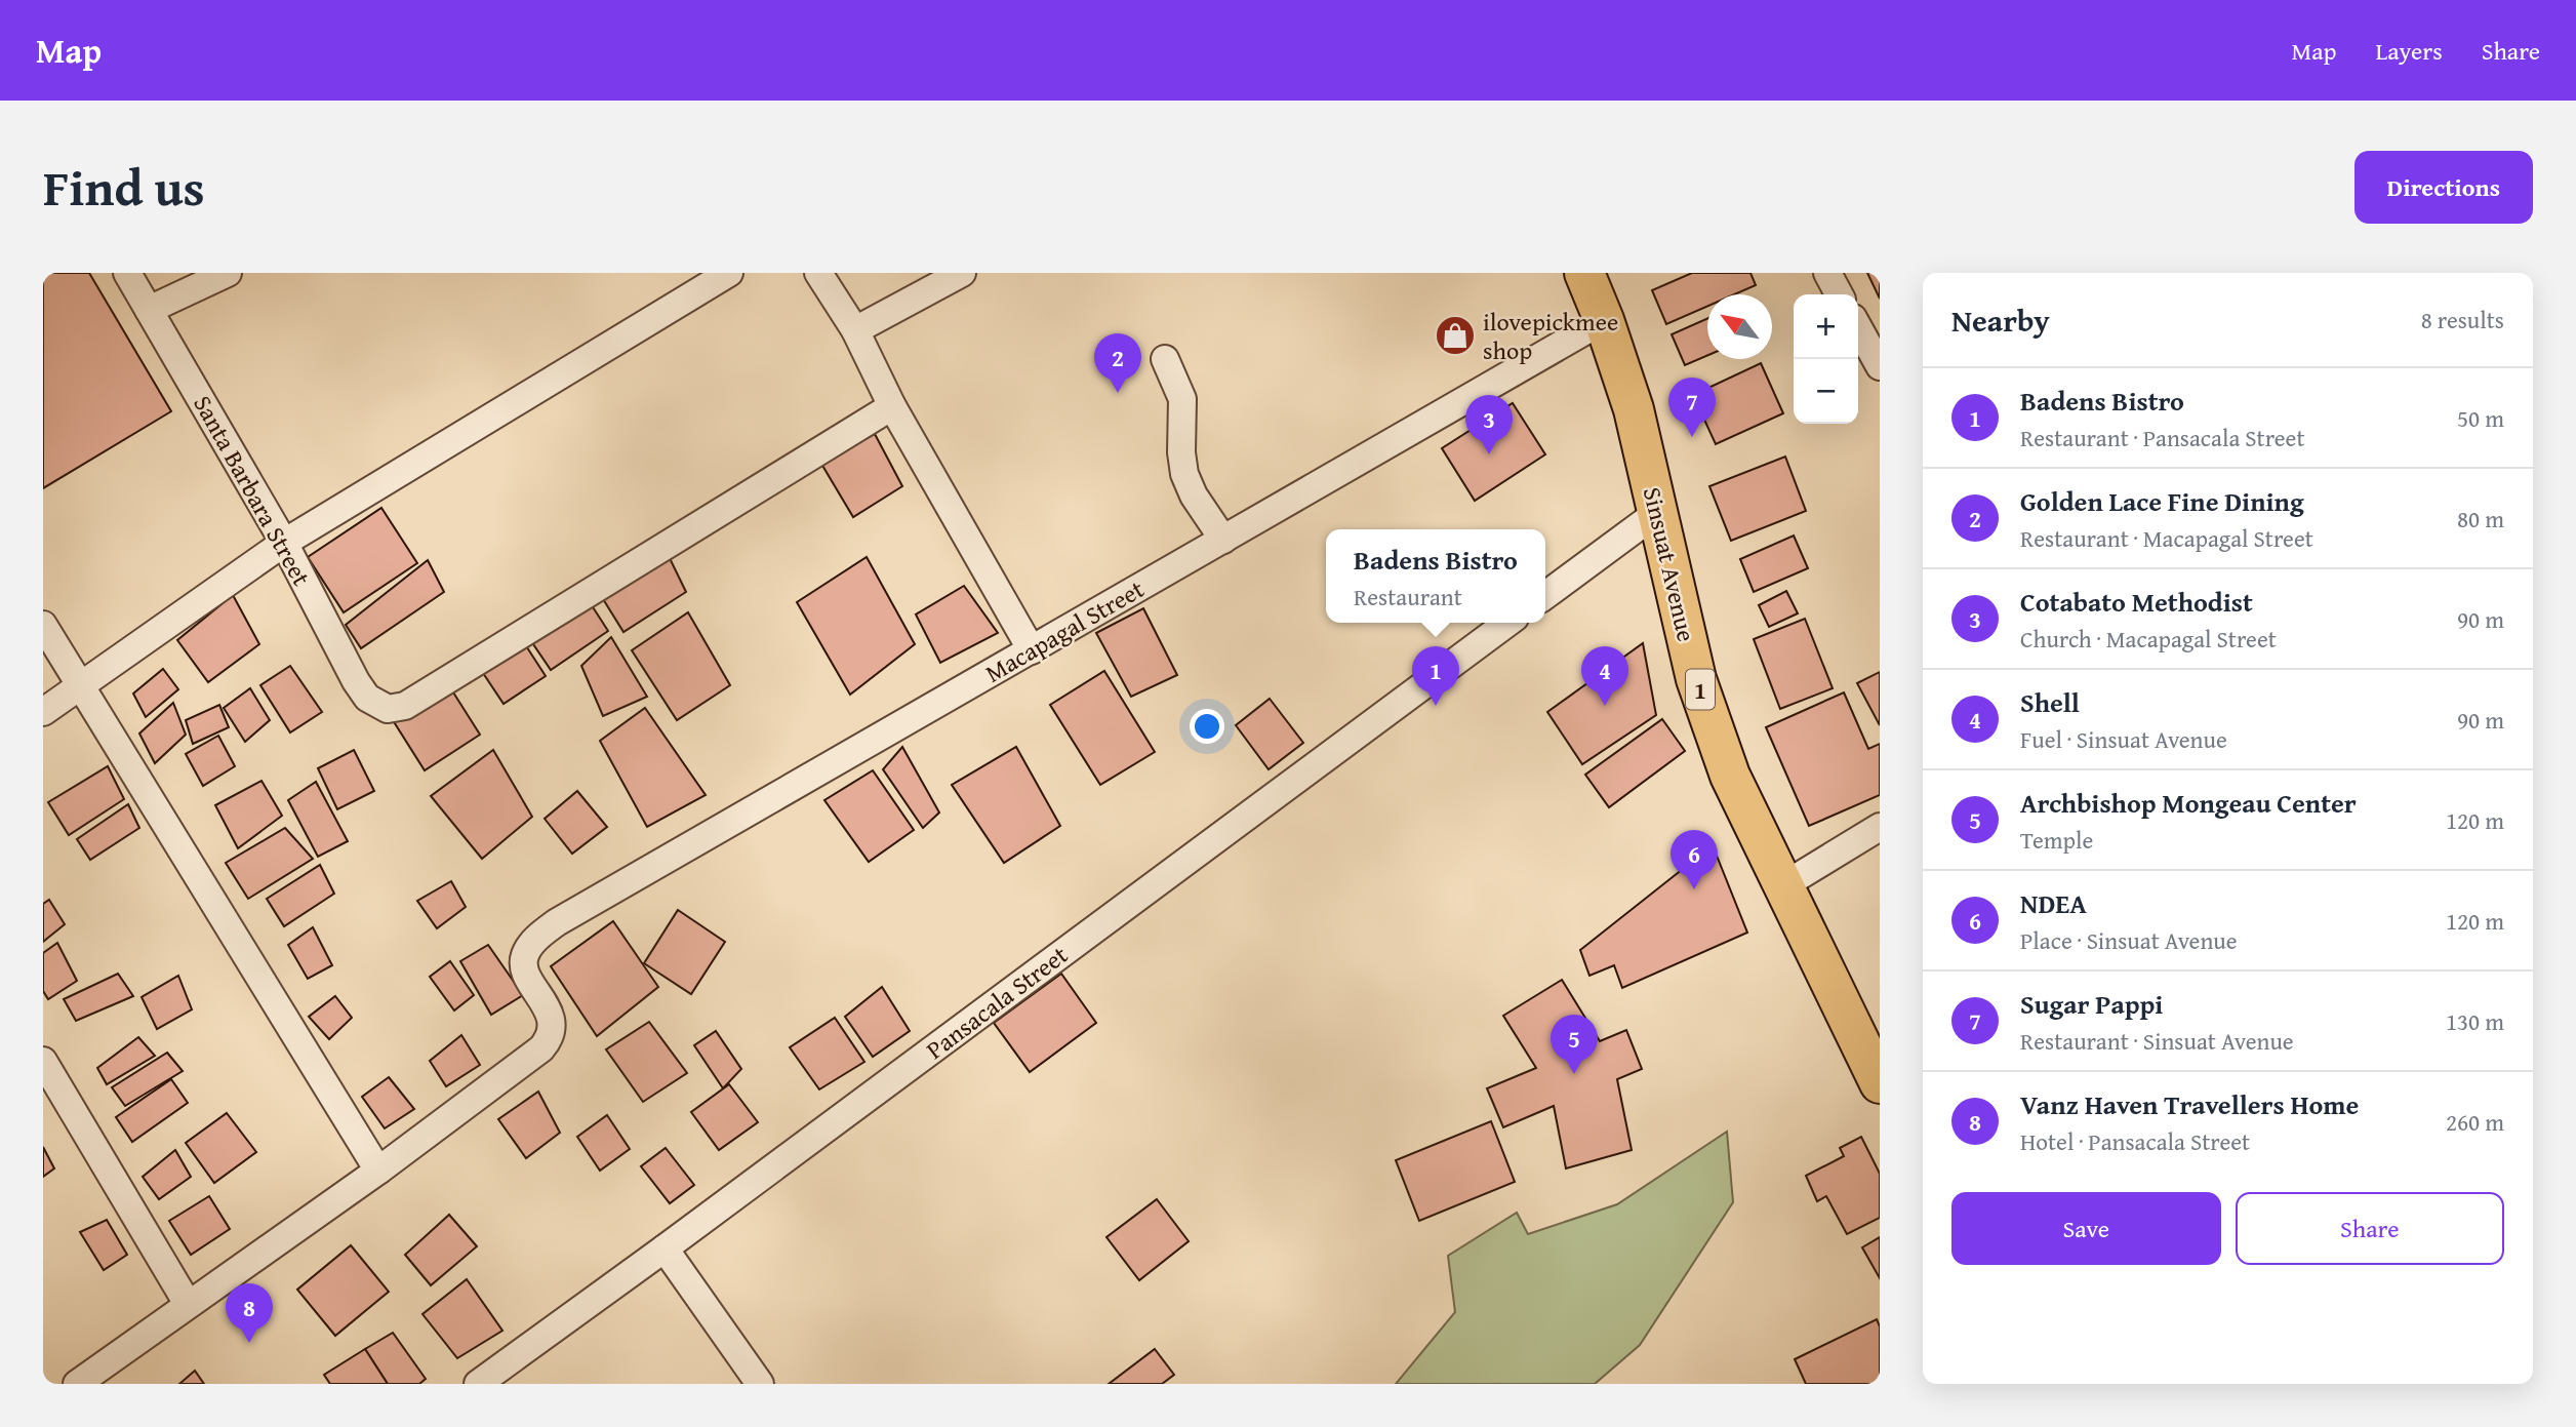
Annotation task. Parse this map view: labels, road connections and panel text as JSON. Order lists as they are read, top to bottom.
{
  "streets": {
    "main road": ["Sinsuat Avenue", "1"],
    "street": ["Santa Barbara Street", "Macapagal Street", "Pansacala Street"]
  },
  "crossings": [
    ["Sinsuat Avenue", "Macapagal Street"]
  ],
  "places": {
    "shop": ["ilovepickmee shop"]
  },
  "north": "top left",
  "page": {
    "header": "Map",
    "nav": ["Map", "Layers", "Share"],
    "title": "Find us",
    "buttons": [
      "Directions",
      ["Save", "Share"]
    ],
    "heading": ["Nearby", "8 results"],
    "map_buttons": ["+", "−"],
    "pins": [
      "2",
      "7",
      "3",
      "1",
      "4",
      "6",
      "5",
      "8"
    ],
    "list": [
      {
        "mark": "1",
        "name": "Badens Bistro",
        "note": "Restaurant · Pansacala Street",
        "value": "50 m"
      },
      {
        "mark": "2",
        "name": "Golden Lace Fine Dining",
        "note": "Restaurant · Macapagal Street",
        "value": "80 m"
      },
      {
        "mark": "3",
        "name": "Cotabato Methodist",
        "note": "Church · Macapagal Street",
        "value": "90 m"
      },
      {
        "mark": "4",
        "name": "Shell",
        "note": "Fuel · Sinsuat Avenue",
        "value": "90 m"
      },
      {
        "mark": "5",
        "name": "Archbishop Mongeau Center",
        "note": "Temple",
        "value": "120 m"
      },
      {
        "mark": "6",
        "name": "NDEA",
        "note": "Place · Sinsuat Avenue",
        "value": "120 m"
      },
      {
        "mark": "7",
        "name": "Sugar Pappi",
        "note": "Restaurant · Sinsuat Avenue",
        "value": "130 m"
      },
      {
        "mark": "8",
        "name": "Vanz Haven Travellers Home",
        "note": "Hotel · Pansacala Street",
        "value": "260 m"
      }
    ],
    "popup": ["Badens Bistro", "Restaurant"]
  }
}
